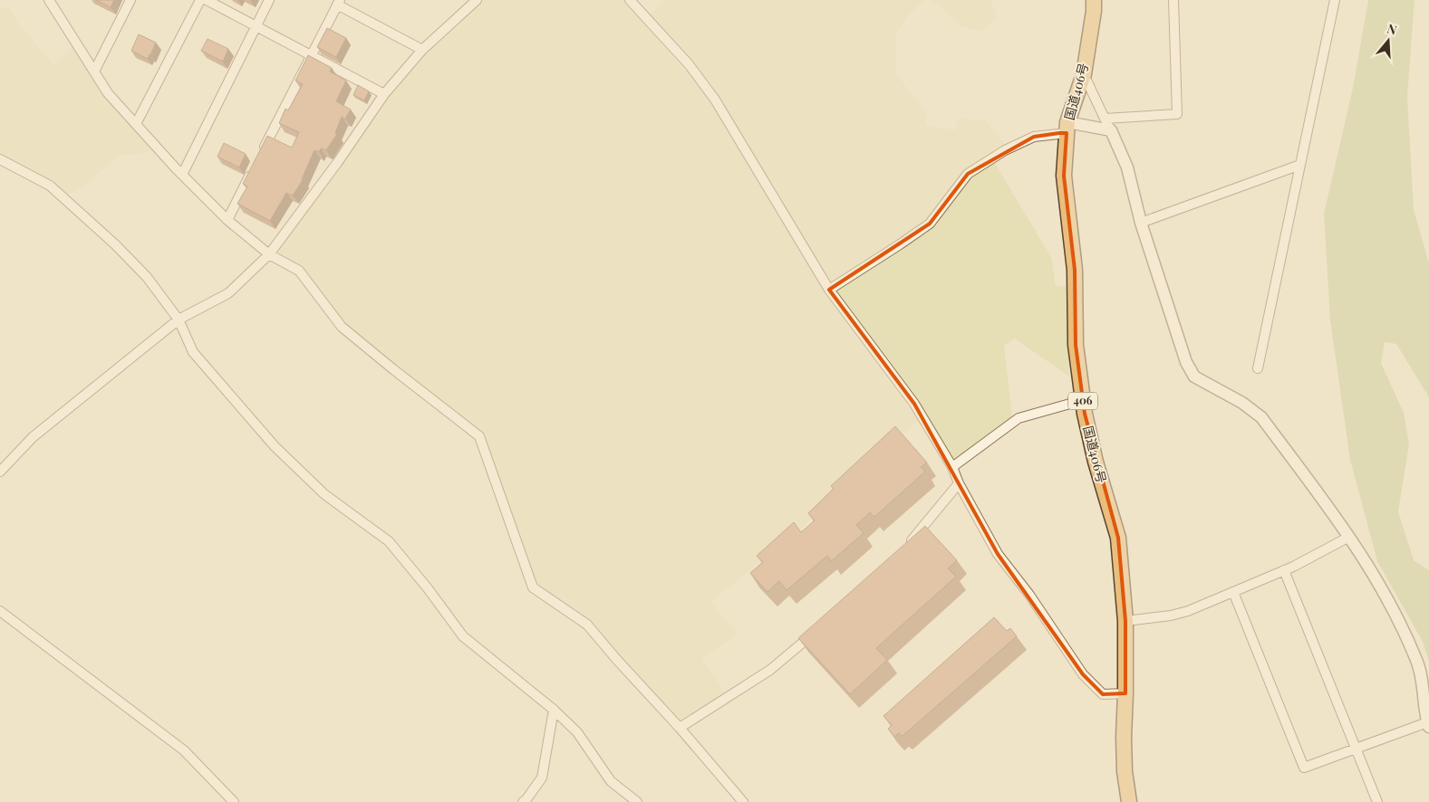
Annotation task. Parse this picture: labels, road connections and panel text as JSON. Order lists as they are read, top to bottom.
{
  "streets": {
    "highway": ["国道406号", "406"]
  },
  "north": "top"
}
